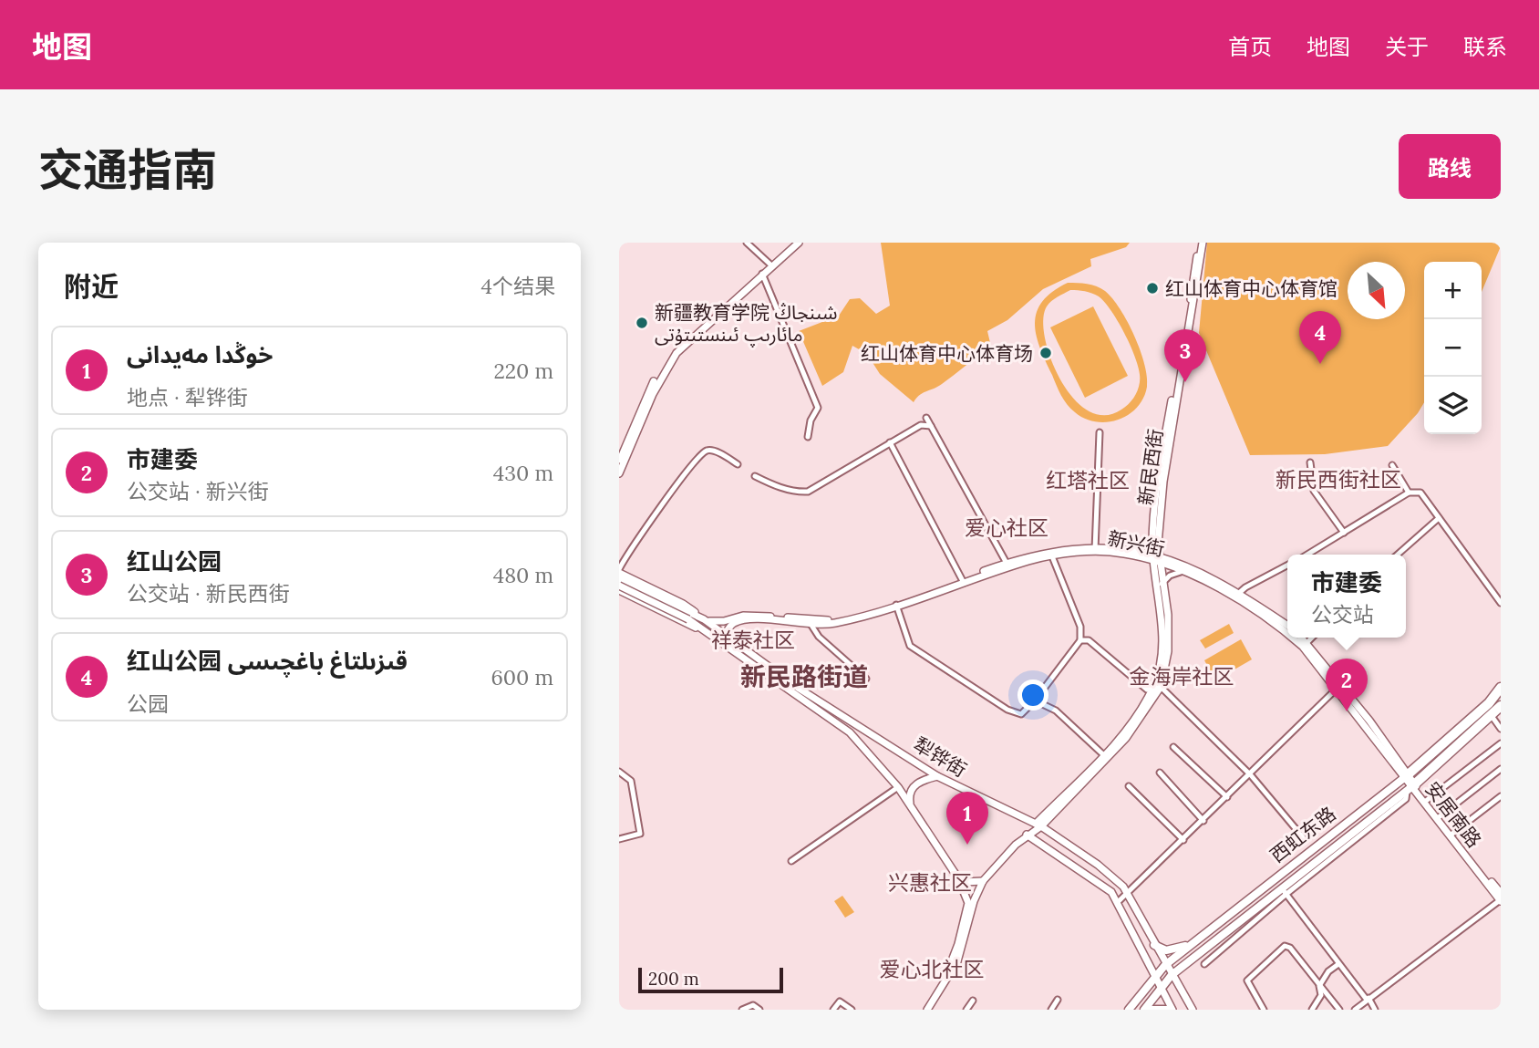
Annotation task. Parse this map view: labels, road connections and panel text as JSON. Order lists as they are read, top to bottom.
{
  "streets": {
    "highway": ["西虹东路"],
    "main road": [
      "新民西街",
      "新兴街",
      "犁铧街",
      "安居南路"
    ]
  },
  "crossings": [
    ["新民西街", "新兴街"],
    ["新民西街", "犁铧街"],
    ["新兴街", "犁铧街"],
    ["新兴街", "安居南路"],
    ["新兴街", "西虹东路"],
    ["犁铧街", "西虹东路"],
    ["安居南路", "西虹东路"]
  ],
  "districts": [
    "新民西街社区",
    "红塔社区",
    "爱心社区",
    "祥泰社区",
    "金海岸社区",
    "新民路街道",
    "兴惠社区",
    "爱心北社区"
  ],
  "places": ["红山体育中心体育馆", "新疆教育学院 شىنجاڭ مائارىپ ئىنستىتۇتى", "红山体育中心体育场"],
  "scale_bar": "200 m",
  "north": "bottom right",
  "page": {
    "header": "地图",
    "nav": [
      "首页",
      "地图",
      "关于",
      "联系"
    ],
    "title": "交通指南",
    "buttons": "路线",
    "heading": ["附近", "4个结果"],
    "map_buttons": ["+", "−"],
    "pins": [
      "4",
      "3",
      "2",
      "1"
    ],
    "list": [
      {
        "mark": "1",
        "name": "خوڭدا مەيدانى",
        "note": "地点 · 犁铧街",
        "value": "220 m"
      },
      {
        "mark": "2",
        "name": "市建委",
        "note": "公交站 · 新兴街",
        "value": "430 m"
      },
      {
        "mark": "3",
        "name": "红山公园",
        "note": "公交站 · 新民西街",
        "value": "480 m"
      },
      {
        "mark": "4",
        "name": "红山公园 قىزىلتاغ باغچىسى",
        "note": "公园",
        "value": "600 m"
      }
    ],
    "popup": ["市建委", "公交站"],
    "scale": "200 m"
  }
}
